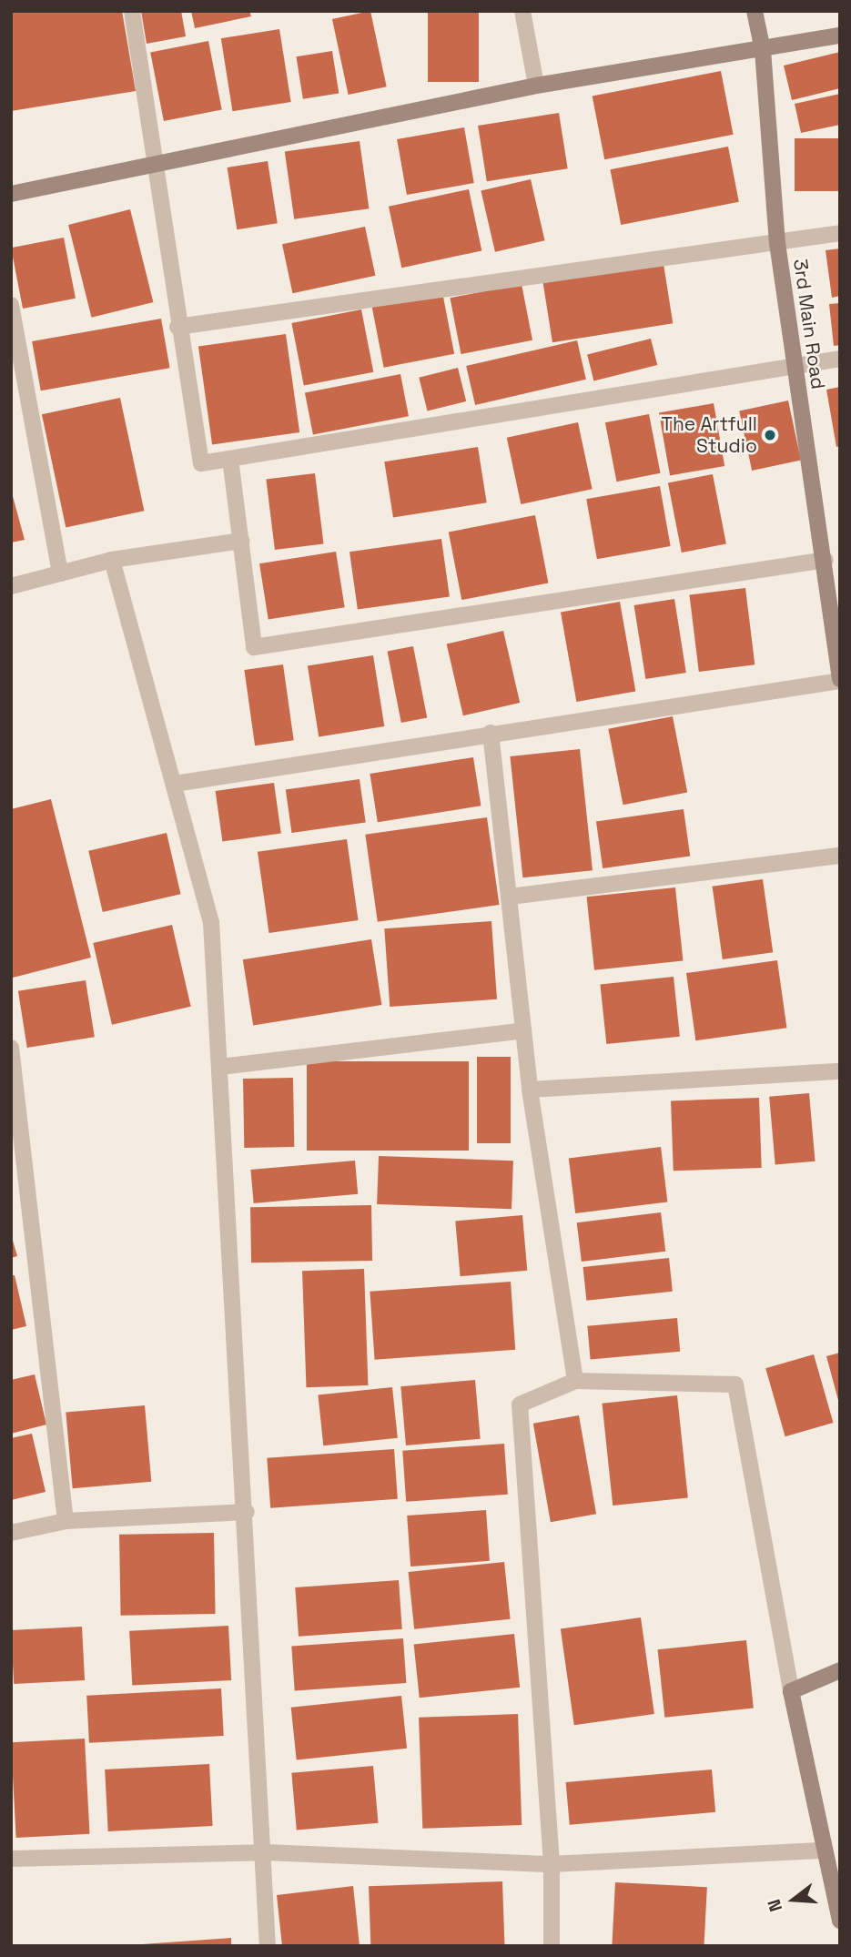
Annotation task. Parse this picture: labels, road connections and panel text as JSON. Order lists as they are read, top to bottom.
{
  "streets": {
    "street": ["3rd Main Road"]
  },
  "places": ["The Artfull Studio"],
  "north": "left"
}
